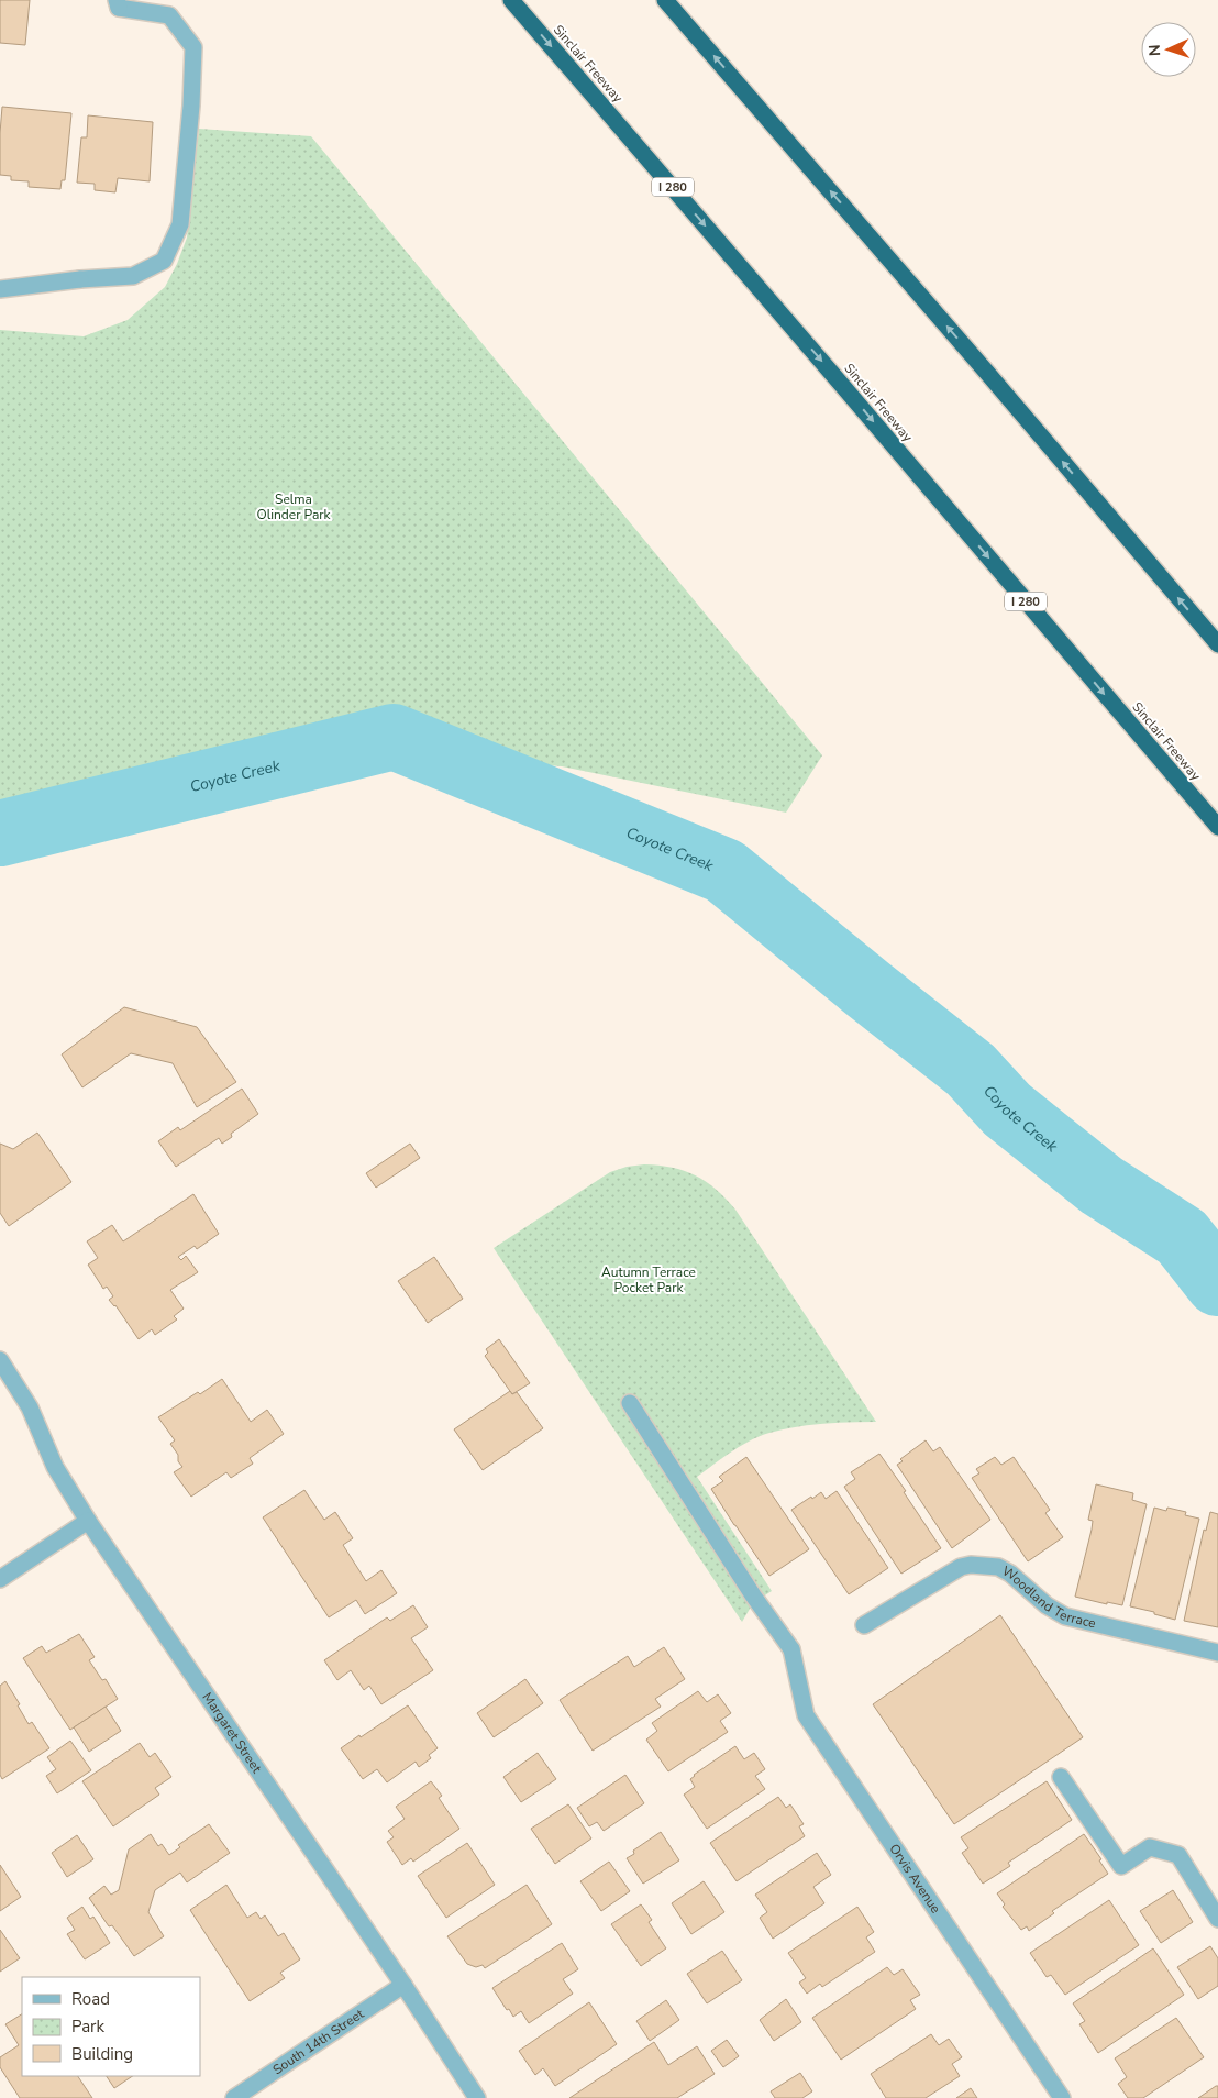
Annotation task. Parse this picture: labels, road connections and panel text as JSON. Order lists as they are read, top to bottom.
{
  "streets": {
    "highway": ["Sinclair Freeway", "I 280"],
    "street": [
      "Woodland Terrace",
      "Margaret Street",
      "Orvis Avenue",
      "South 14th Street"
    ]
  },
  "crossings": [
    ["Margaret Street", "South 14th Street"]
  ],
  "water": ["Coyote Creek"],
  "parks": ["Selma Olinder Park", "Autumn Terrace Pocket Park"],
  "legend": ["Road", "Park", "Building"],
  "north": "left"
}
